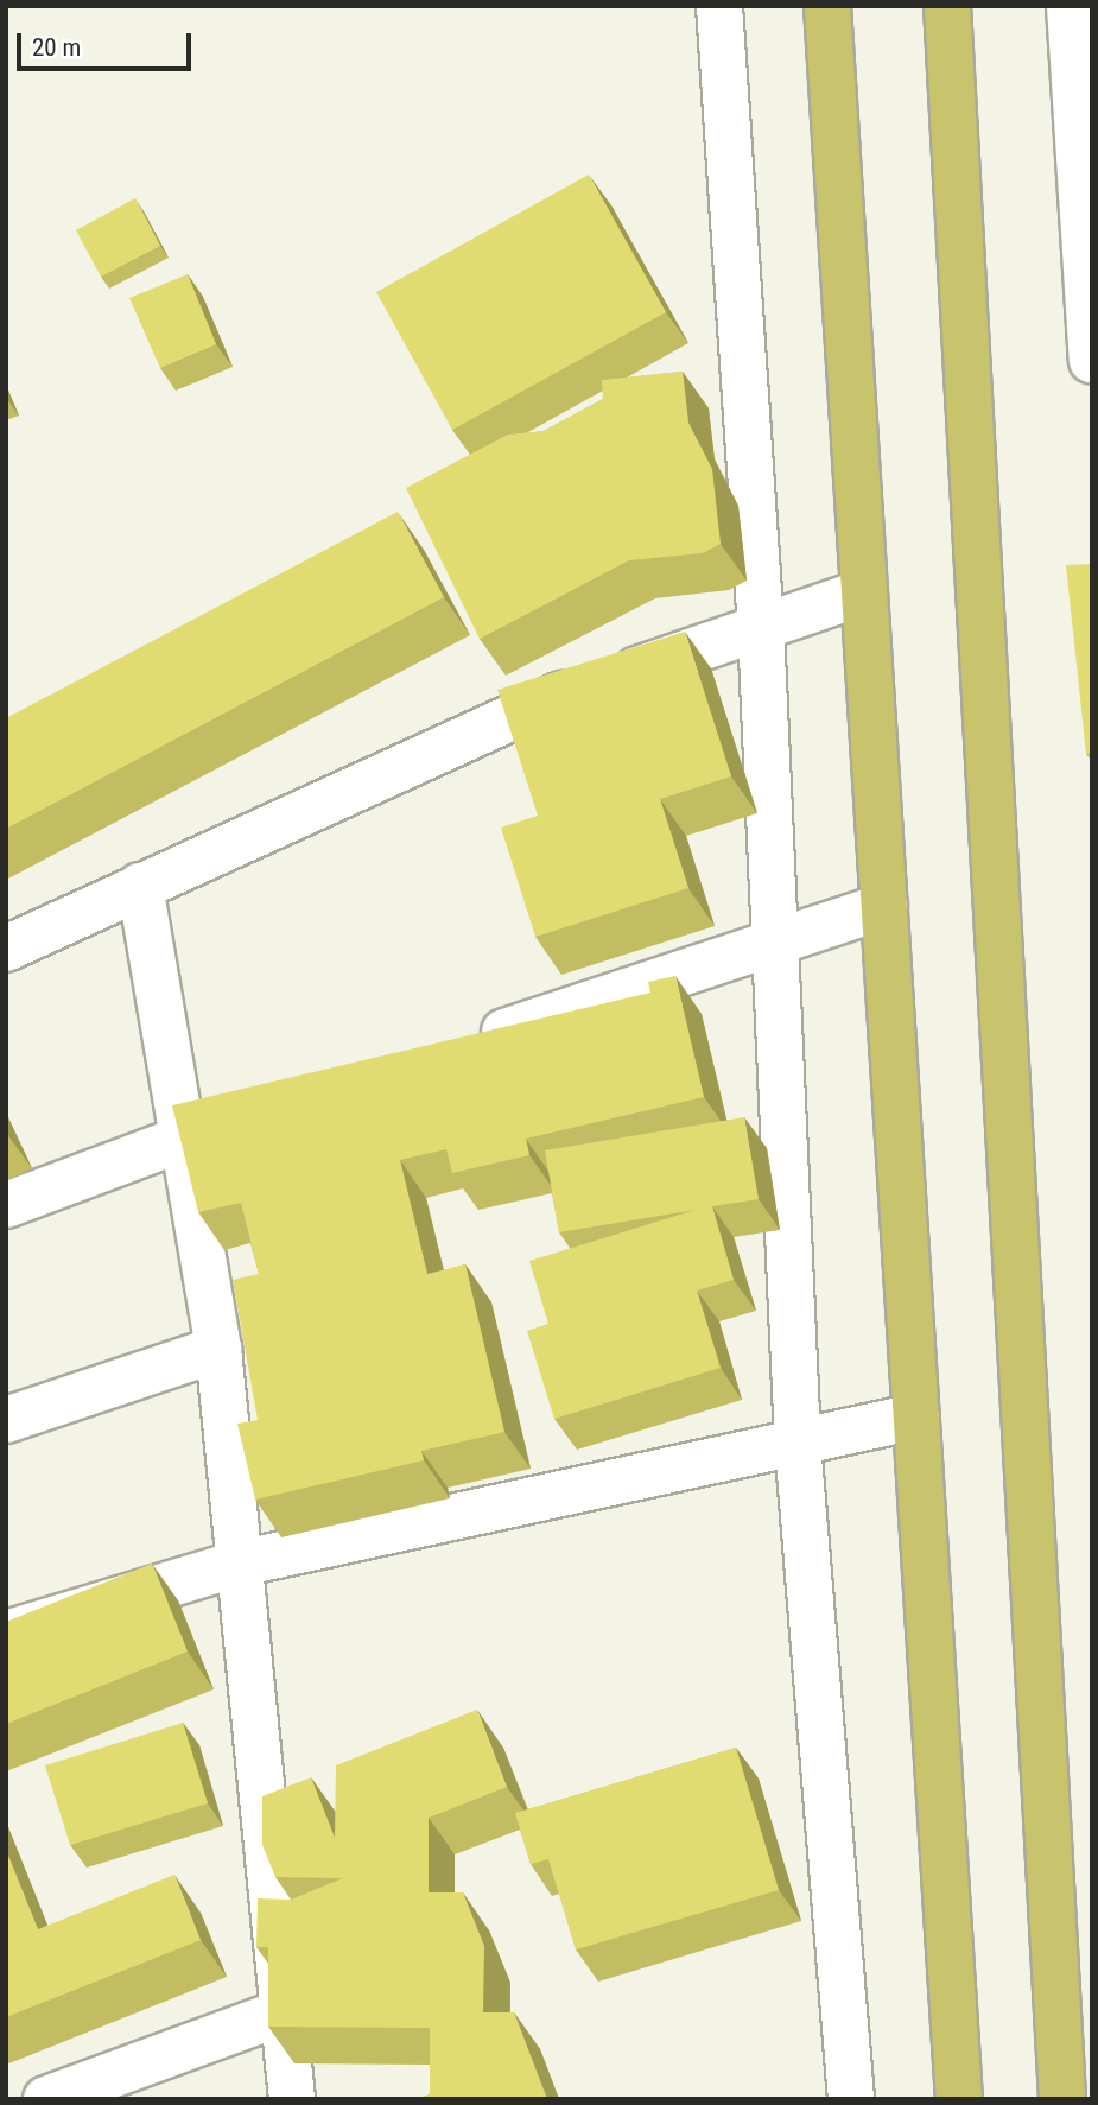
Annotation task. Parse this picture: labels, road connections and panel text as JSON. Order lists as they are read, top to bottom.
{
  "scale_bar": "20 m"
}
